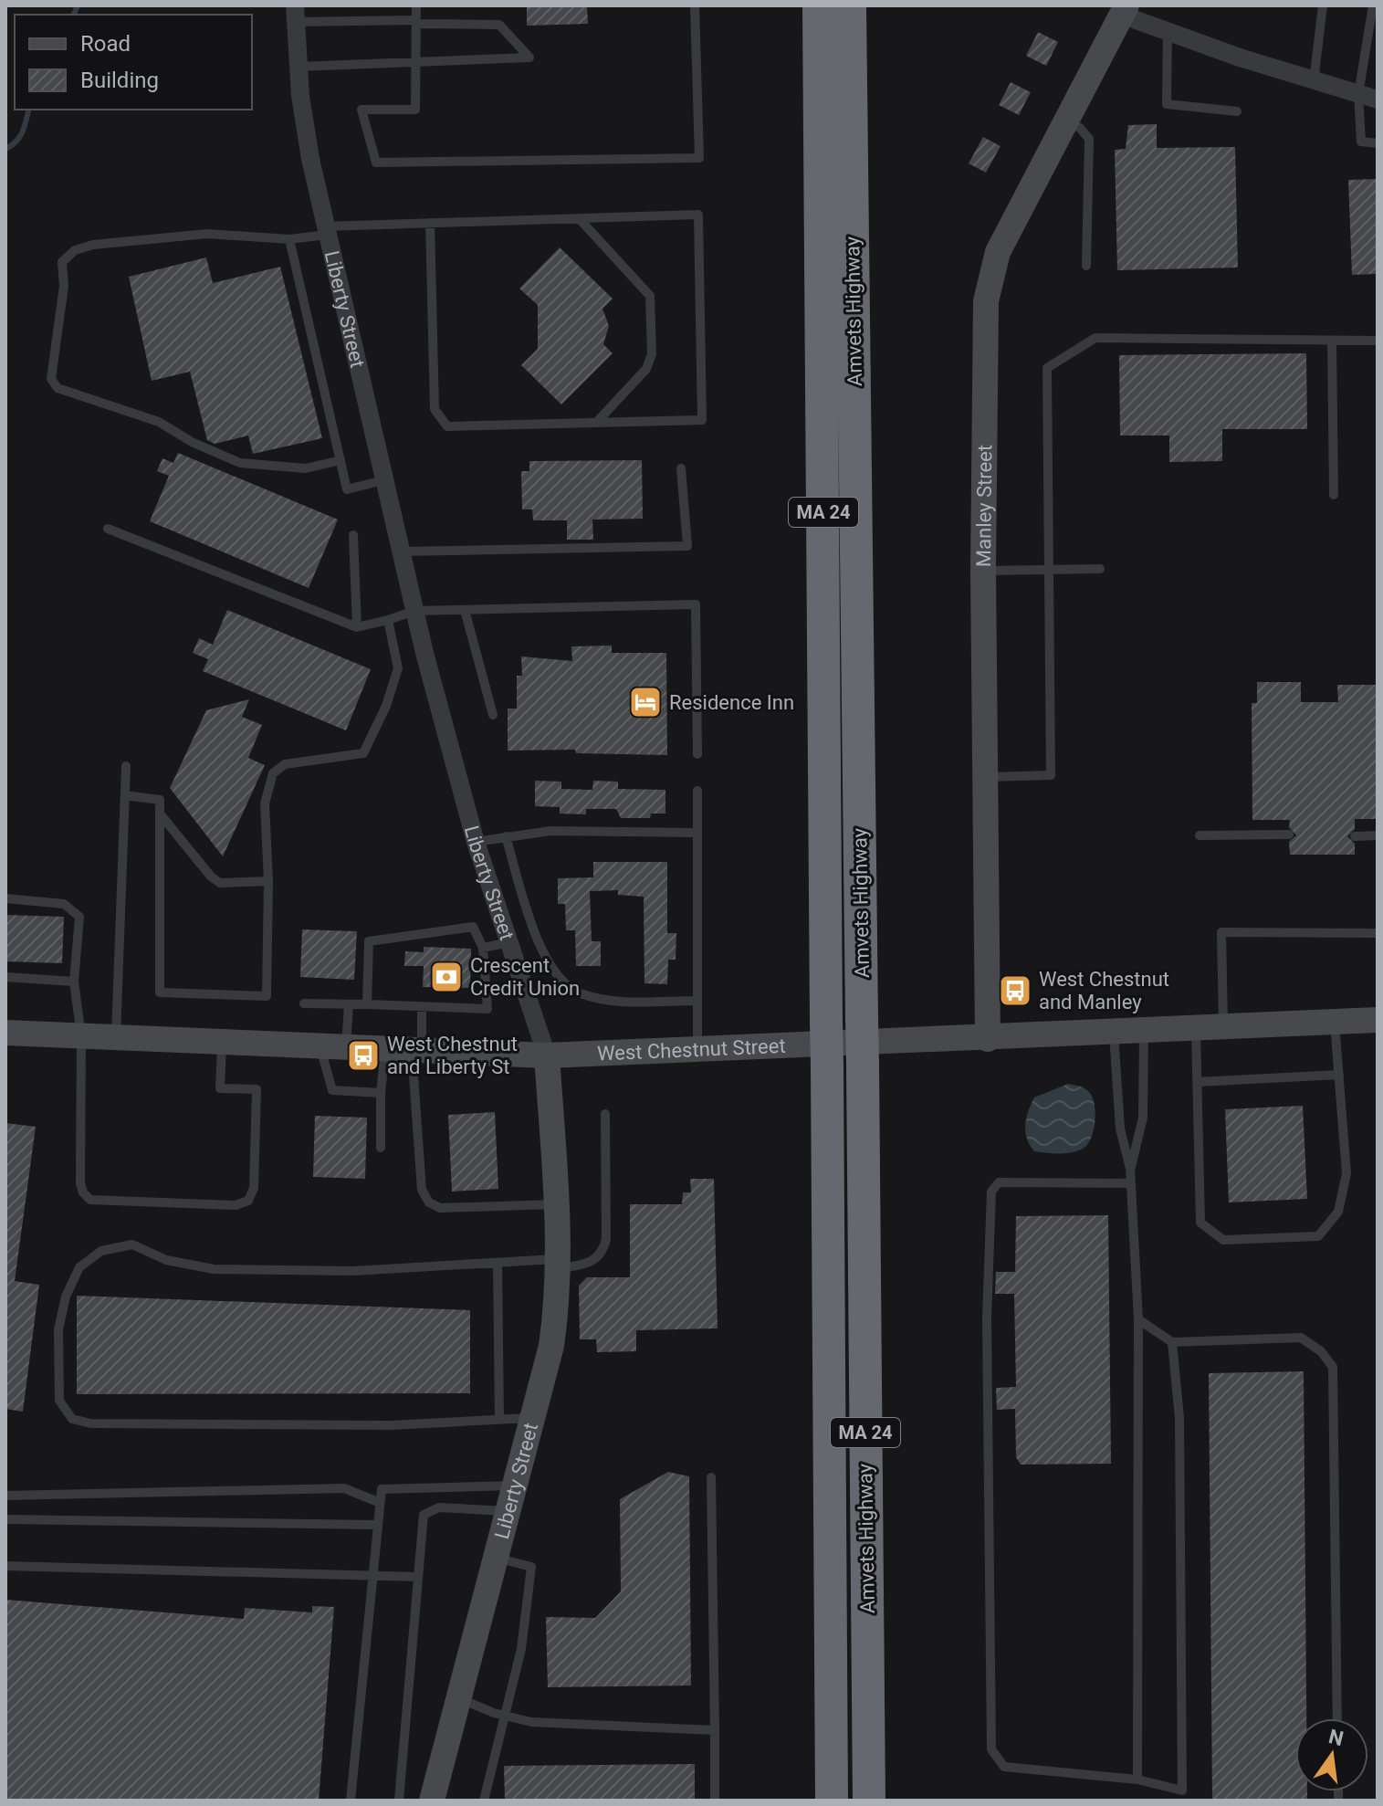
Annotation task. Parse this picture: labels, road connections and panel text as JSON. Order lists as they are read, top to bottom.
{
  "streets": {
    "highway": ["Amvets Highway", "MA 24"],
    "main road": ["Liberty Street", "Manley Street", "West Chestnut Street"]
  },
  "crossings": [
    ["Liberty Street", "West Chestnut Street"],
    ["Manley Street", "West Chestnut Street"]
  ],
  "places": {
    "hotel": ["Residence Inn"],
    "bank": ["Crescent Credit Union"],
    "bus stop": ["West Chestnut and Manley", "West Chestnut and Liberty St"]
  },
  "legend": ["Road", "Building"],
  "north": "top"
}
